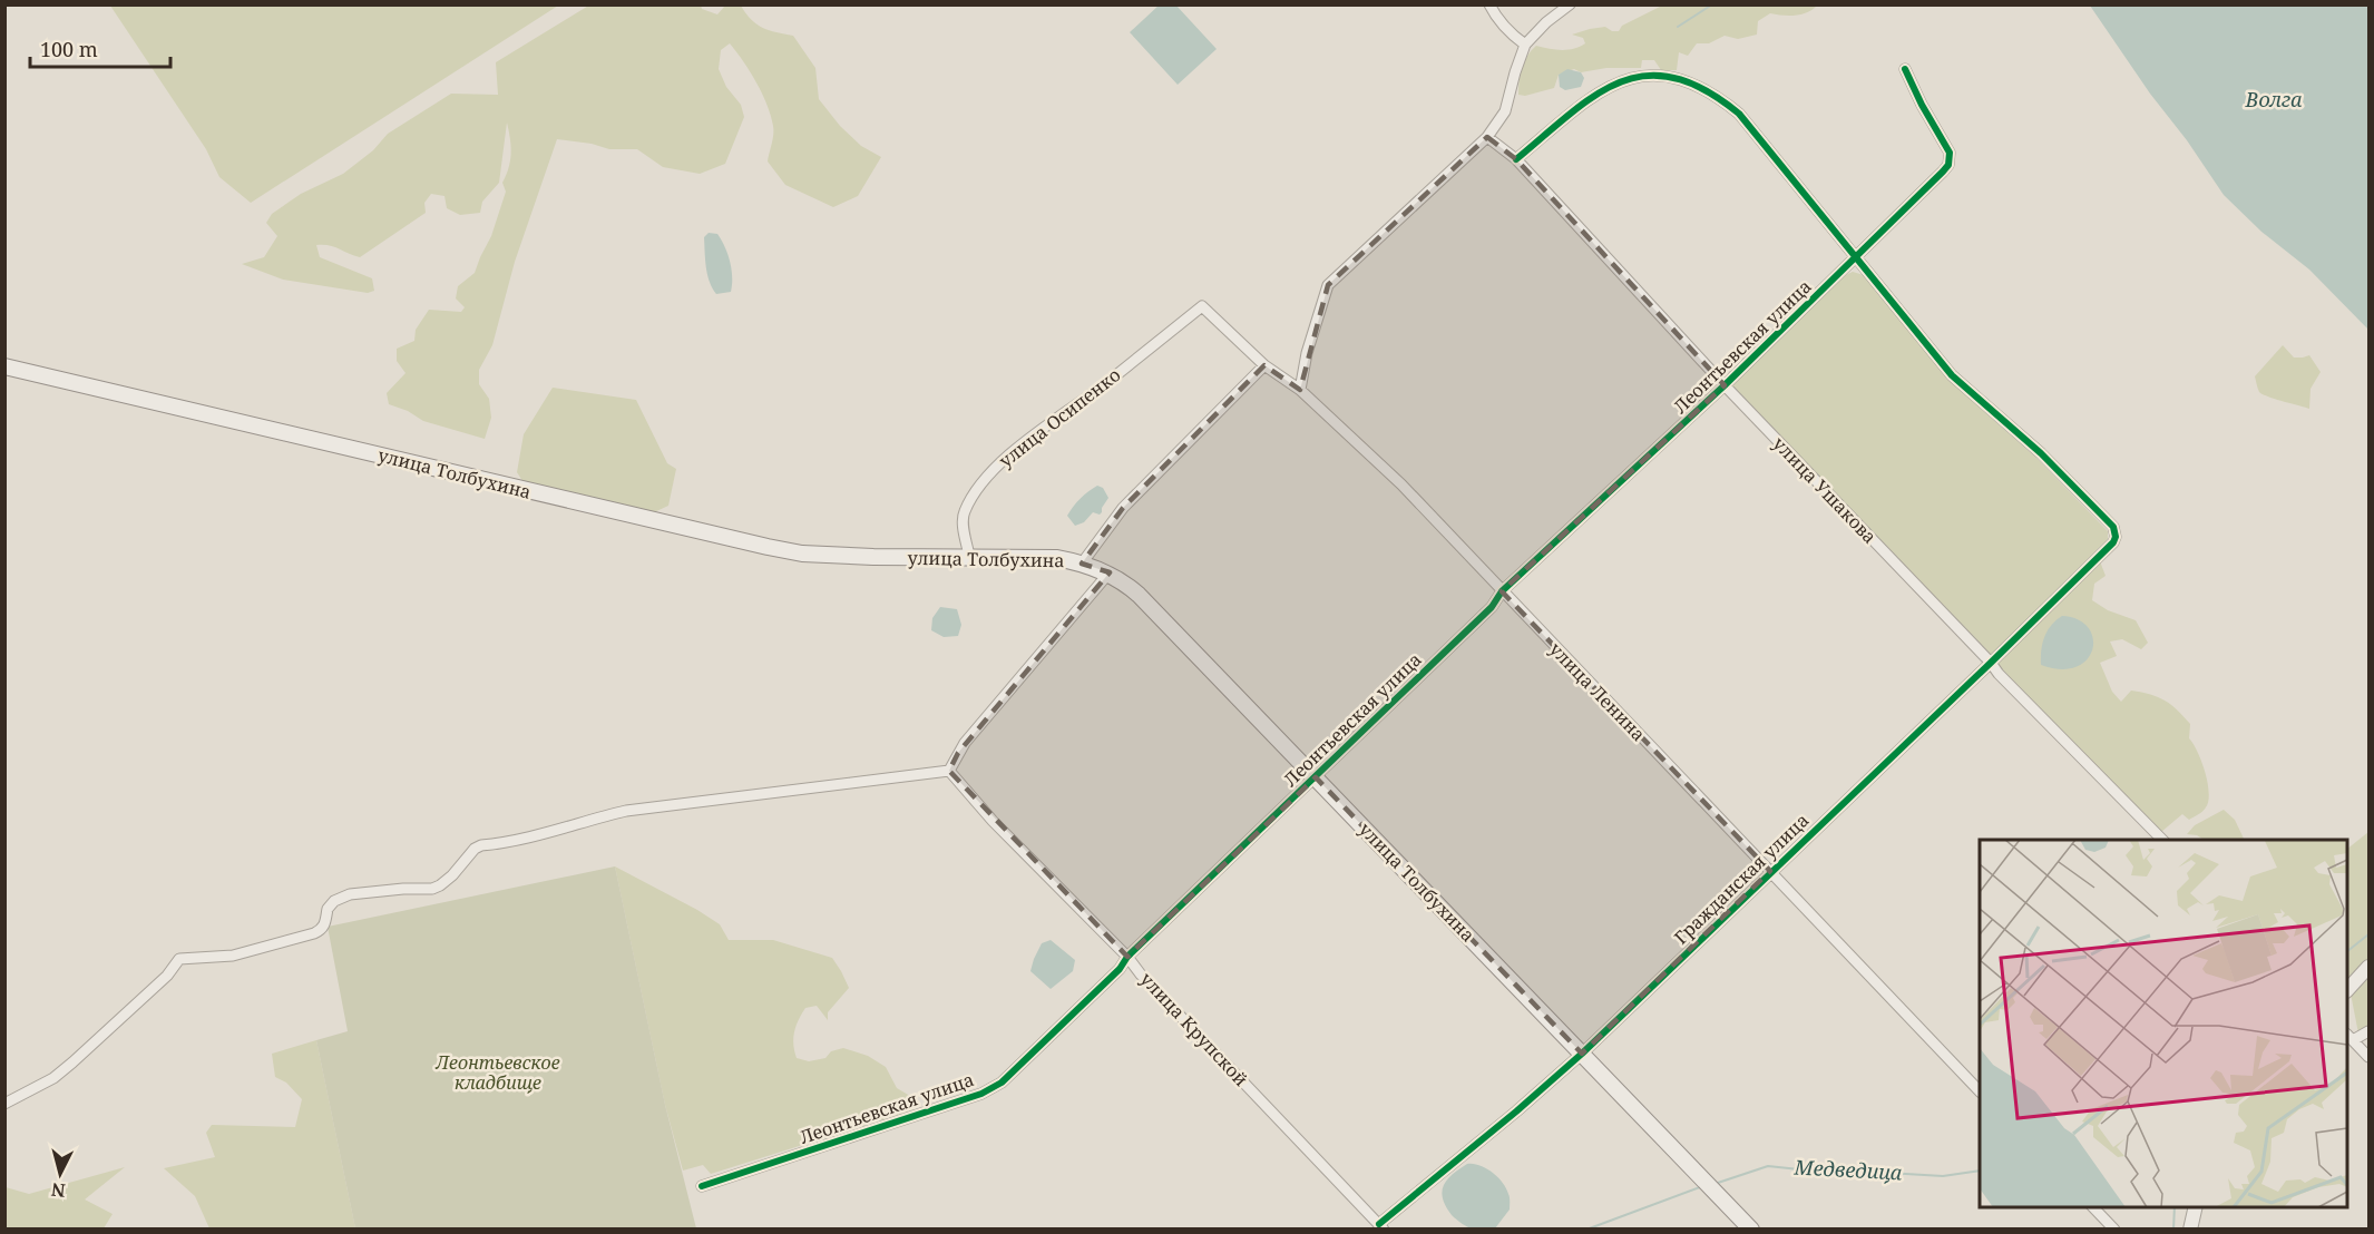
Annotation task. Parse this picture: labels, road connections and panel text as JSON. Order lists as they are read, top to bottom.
{
  "streets": {
    "main road": ["улица Толбухина"],
    "street": [
      "Леонтьевская улица",
      "улица Осипенко",
      "улица Ушакова",
      "улица Ленина",
      "Гражданская улица",
      "улица Крупской"
    ]
  },
  "crossings": [
    ["Леонтьевская улица", "улица Толбухина"],
    ["Леонтьевская улица", "улица Ушакова"],
    ["Леонтьевская улица", "улица Ленина"],
    ["Леонтьевская улица", "Гражданская улица"],
    ["Леонтьевская улица", "улица Крупской"],
    ["улица Осипенко", "улица Толбухина"],
    ["улица Осипенко", "улица Ленина"],
    ["улица Толбухина", "Гражданская улица"],
    ["улица Ушакова", "Гражданская улица"],
    ["улица Ленина", "Гражданская улица"],
    ["Гражданская улица", "улица Крупской"]
  ],
  "water": ["Волга", "Медведица"],
  "parks": ["Леонтьевское кладбище"],
  "scale_bar": "100 m",
  "north": "bottom"
}
